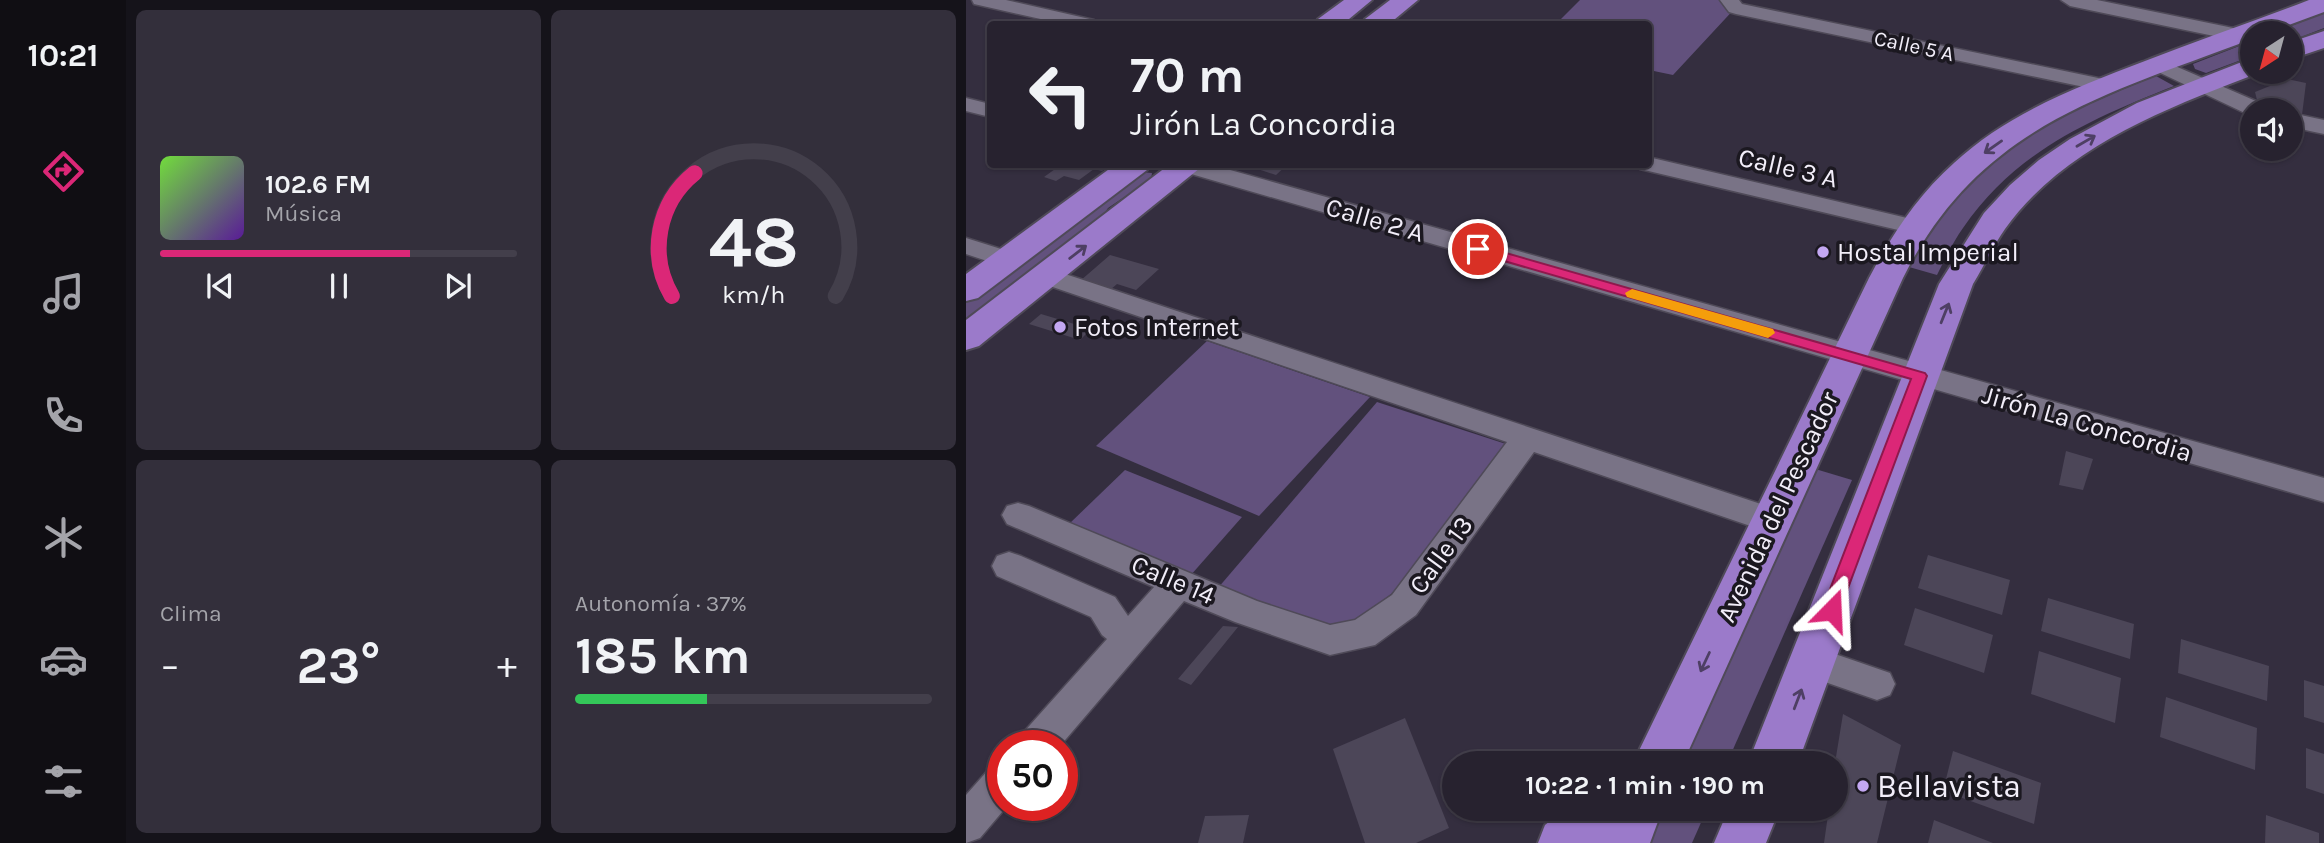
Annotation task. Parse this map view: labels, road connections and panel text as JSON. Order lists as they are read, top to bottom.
{
  "streets": {
    "main road": ["Avenida del Pescador"],
    "street": [
      "Calle 5 A",
      "Calle 3 A",
      "Calle 2 A",
      "Jirón La Concordia",
      "Calle 13",
      "Calle 14"
    ]
  },
  "crossings": [
    ["Calle 5 A", "Avenida del Pescador"],
    ["Calle 3 A", "Avenida del Pescador"],
    ["Calle 2 A", "Jirón La Concordia"],
    ["Calle 2 A", "Avenida del Pescador"],
    ["Jirón La Concordia", "Avenida del Pescador"],
    ["Calle 13", "Calle 14"]
  ],
  "places": ["Hostal Imperial", "Fotos Internet", "Bellavista"],
  "north": "bottom left",
  "page": {
    "tabs": "10:21",
    "turn": ["70 m", "Jirón La Concordia"],
    "song": ["102.6 FM", "Música"],
    "tile": [
      "Clima",
      ["Autonomía · 37%", "185 km"]
    ],
    "heat": ["−", "23°", "+"],
    "limit": "50",
    "trip": "10:22 · 1 min · 190 m",
    "gauge": ["48", "km/h"]
  }
}
